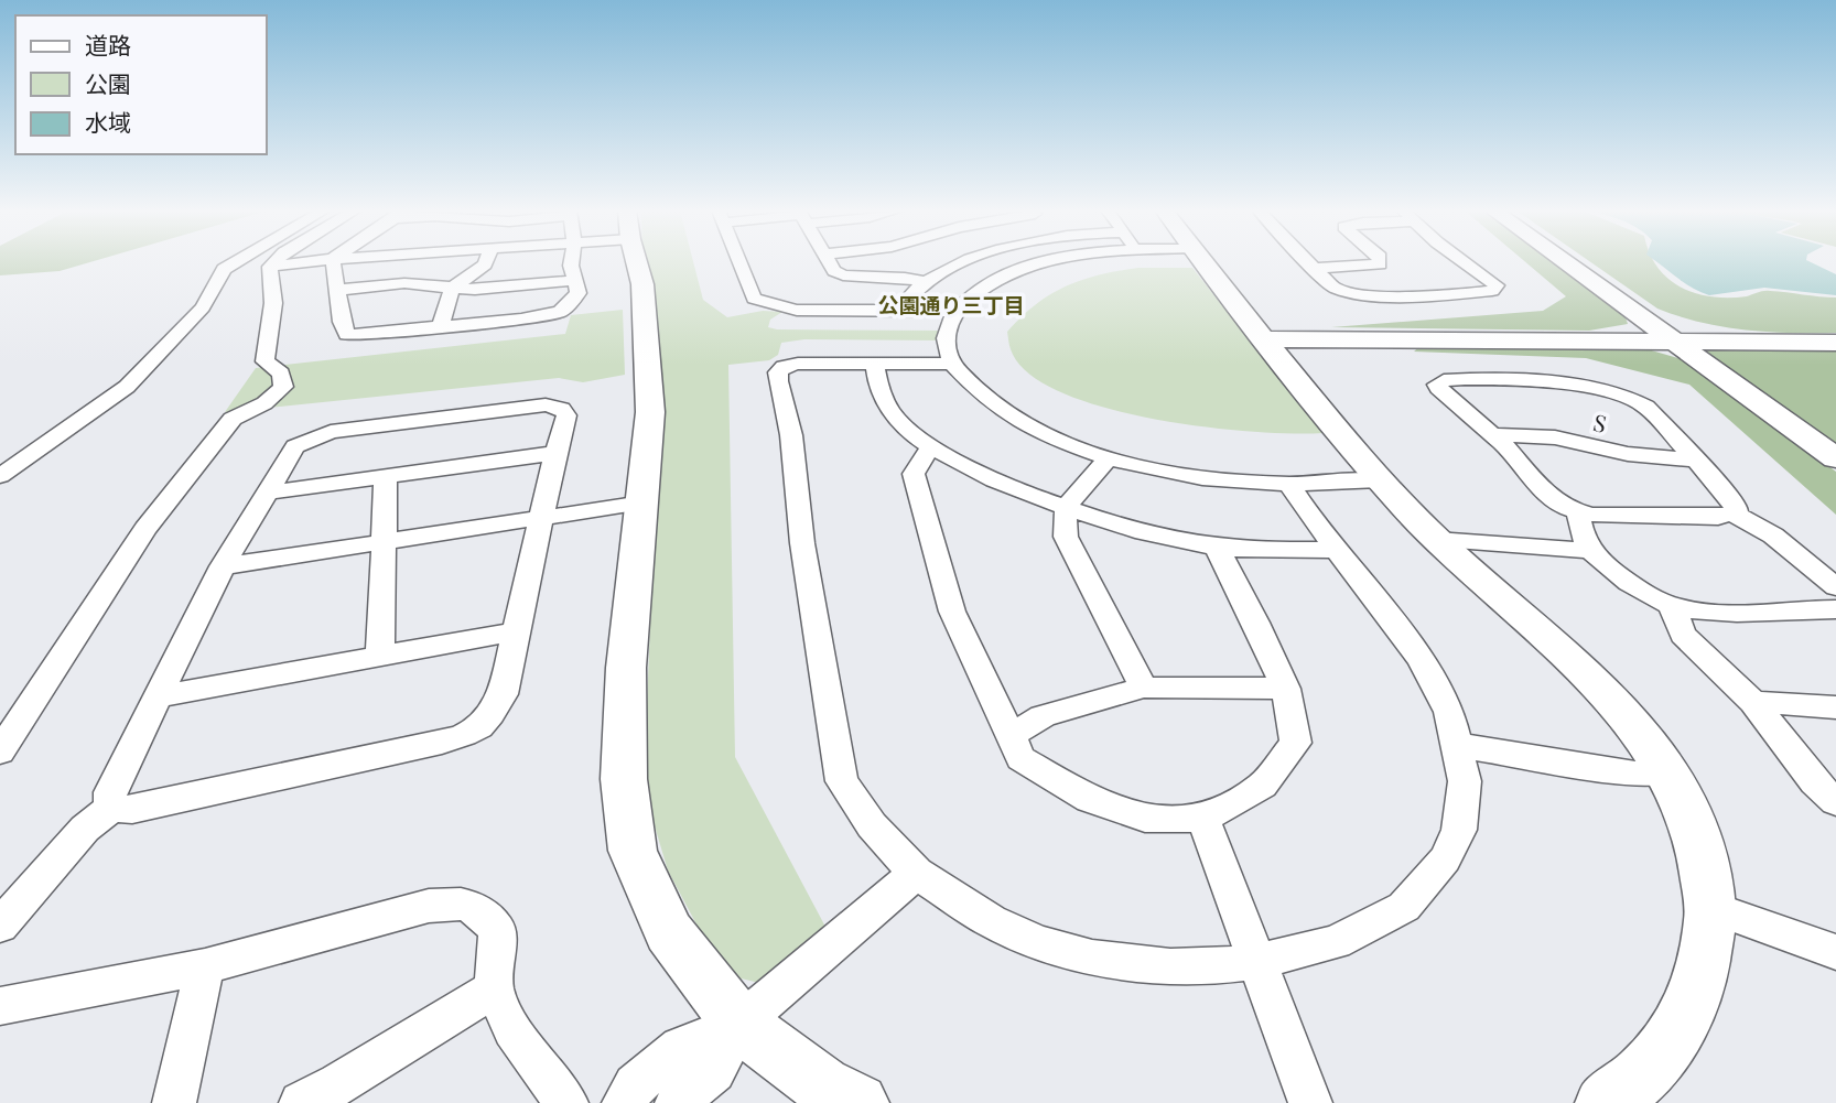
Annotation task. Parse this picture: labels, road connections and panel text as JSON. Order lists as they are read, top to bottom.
{
  "streets": {
    "street": ["S"]
  },
  "districts": ["公園通り三丁目"],
  "legend": ["道路", "公園", "水域"]
}
